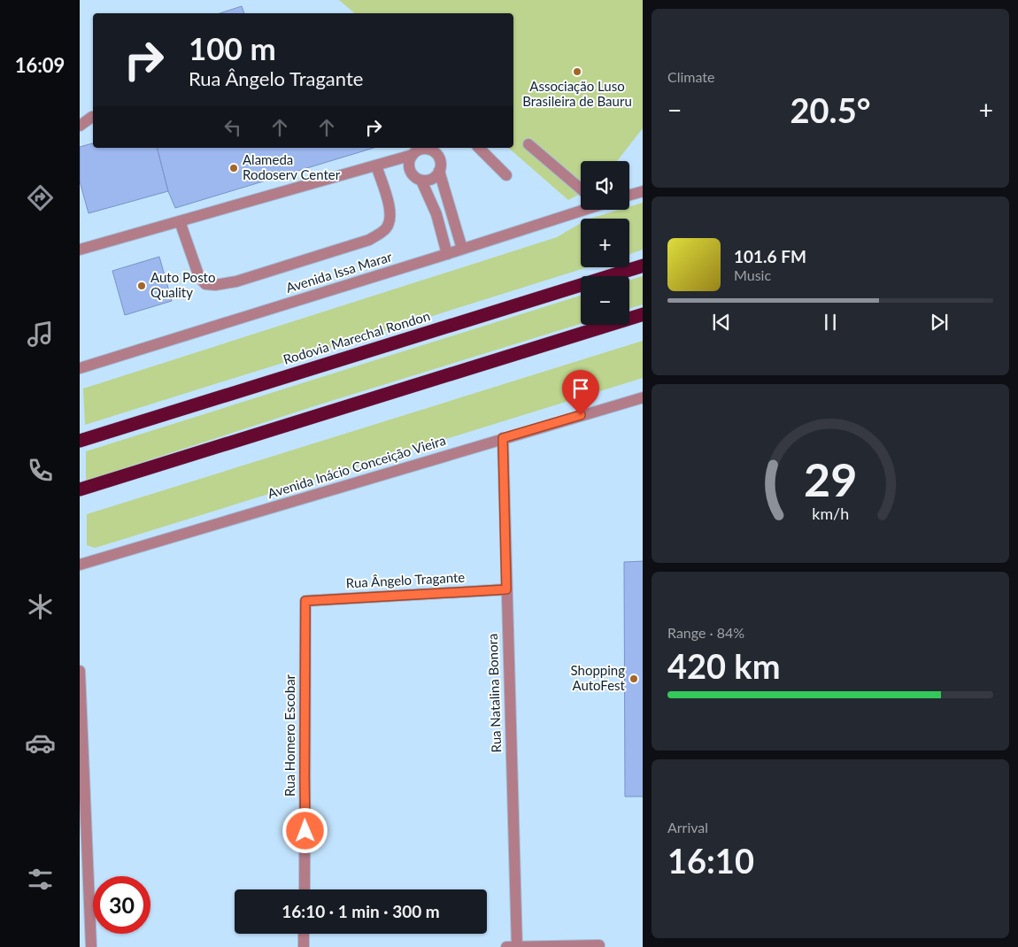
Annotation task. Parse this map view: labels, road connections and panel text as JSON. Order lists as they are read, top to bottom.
{
  "streets": {
    "highway": ["Rodovia Marechal Rondon"],
    "street": [
      "Avenida Issa Marar",
      "Avenida Inácio Conceição Vieira",
      "Rua Ângelo Tragante",
      "Rua Natalina Bonora",
      "Rua Homero Escobar"
    ]
  },
  "crossings": [
    ["Avenida Inácio Conceição Vieira", "Rua Natalina Bonora"],
    ["Rua Ângelo Tragante", "Rua Natalina Bonora"],
    ["Rua Ângelo Tragante", "Rua Homero Escobar"]
  ],
  "places": [
    "Associação Luso Brasileira de Bauru",
    "Alameda Rodoserv Center",
    "Auto Posto Quality",
    "Shopping AutoFest"
  ],
  "page": {
    "tabs": "16:09",
    "tile": [
      "Climate",
      ["Range · 84%", "420 km"],
      ["Arrival", "16:10"]
    ],
    "turn": ["100 m", "Rua Ângelo Tragante"],
    "heat": ["−", "20.5°", "+"],
    "map_buttons": ["+", "−"],
    "song": ["101.6 FM", "Music"],
    "limit": "30",
    "trip": "16:10 · 1 min · 300 m",
    "gauge": ["29", "km/h"]
  }
}
